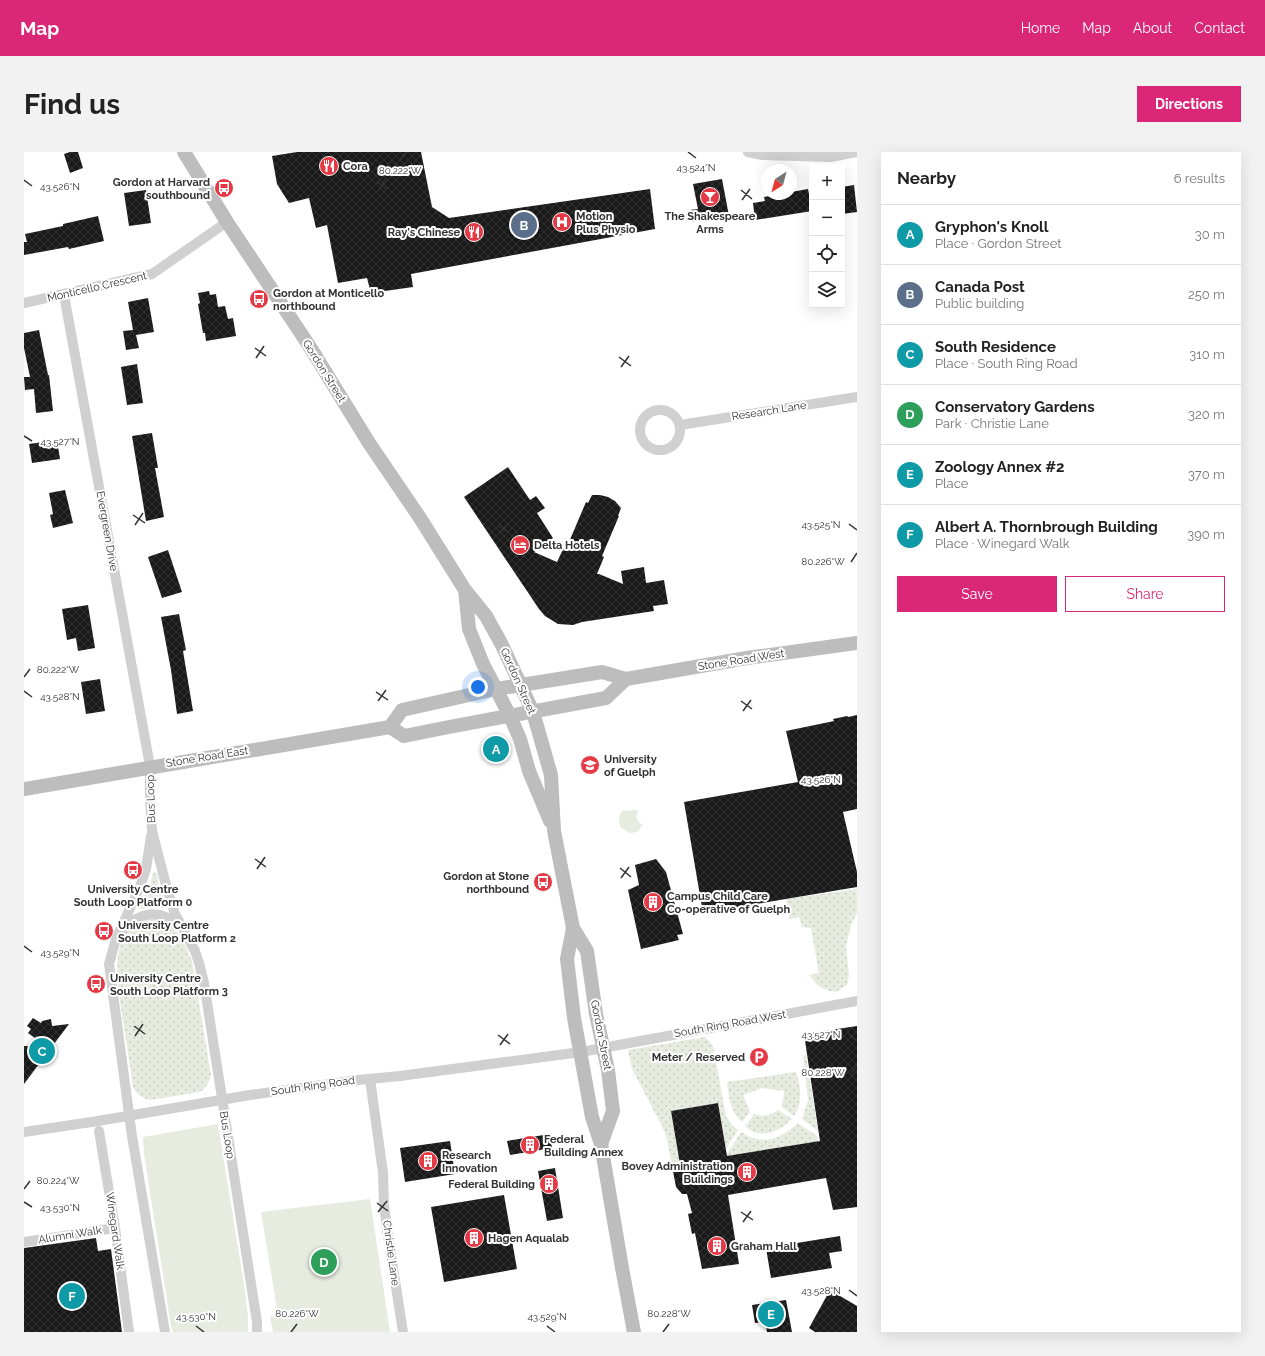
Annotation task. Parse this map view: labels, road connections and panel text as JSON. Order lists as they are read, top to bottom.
{
  "streets": {
    "main road": ["Gordon Street", "Stone Road West", "Stone Road East"],
    "street": [
      "Monticello Crescent",
      "Research Lane",
      "Evergreen Drive",
      "Bus Loop",
      "South Ring Road West",
      "South Ring Road",
      "Winegard Walk",
      "Alumni Walk",
      "Christie Lane"
    ]
  },
  "crossings": [
    ["Monticello Crescent", "Gordon Street"],
    ["Monticello Crescent", "Evergreen Drive"],
    ["Gordon Street", "Stone Road West"],
    ["Gordon Street", "South Ring Road West"],
    ["Gordon Street", "South Ring Road"],
    ["Evergreen Drive", "Stone Road East"],
    ["Evergreen Drive", "Bus Loop"],
    ["Stone Road East", "Bus Loop"],
    ["Bus Loop", "South Ring Road"],
    ["South Ring Road West", "South Ring Road"],
    ["South Ring Road", "Christie Lane"],
    ["Winegard Walk", "Alumni Walk"]
  ],
  "places": {
    "restaurant": ["Cora", "Ray's Chinese"],
    "bus stop": [
      "Gordon at Harvard southbound",
      "Gordon at Monticello northbound",
      "University Centre South Loop Platform 0",
      "Gordon at Stone northbound",
      "University Centre South Loop Platform 2",
      "University Centre South Loop Platform 3"
    ],
    "bar": ["The Shakespeare Arms"],
    "hospital": ["Motion Plus Physio"],
    "hotel": ["Delta Hotels"],
    "school or university": ["University of Guelph"],
    "building": [
      "Campus Child Care Co-operative of Guelph",
      "Federal Building Annex",
      "Research Innovation",
      "Bovey Administration Buildings",
      "Federal Building",
      "Hagen Aqualab",
      "Graham Hall"
    ],
    "parking": ["Meter / Reserved"]
  },
  "north": "bottom left",
  "page": {
    "header": "Map",
    "nav": [
      "Home",
      "Map",
      "About",
      "Contact"
    ],
    "buttons": [
      "Directions",
      ["Save", "Share"]
    ],
    "title": "Find us",
    "heading": ["Nearby", "6 results"],
    "map_buttons": ["+", "−"],
    "list": [
      {
        "mark": "A",
        "name": "Gryphon's Knoll",
        "note": "Place · Gordon Street",
        "value": "30 m"
      },
      {
        "mark": "B",
        "name": "Canada Post",
        "note": "Public building",
        "value": "250 m"
      },
      {
        "mark": "C",
        "name": "South Residence",
        "note": "Place · South Ring Road",
        "value": "310 m"
      },
      {
        "mark": "D",
        "name": "Conservatory Gardens",
        "note": "Park · Christie Lane",
        "value": "320 m"
      },
      {
        "mark": "E",
        "name": "Zoology Annex #2",
        "note": "Place",
        "value": "370 m"
      },
      {
        "mark": "F",
        "name": "Albert A. Thornbrough Building",
        "note": "Place · Winegard Walk",
        "value": "390 m"
      }
    ],
    "pins": [
      "B",
      "A",
      "C",
      "D",
      "F",
      "E"
    ]
  },
  "coordinates": [
    "43.524°N",
    "80.222°W",
    "43.526°N",
    "43.527°N",
    "43.525°N",
    "80.226°W",
    "43.528°N",
    "43.529°N",
    "80.228°W",
    "80.224°W",
    "43.530°N"
  ]
}
